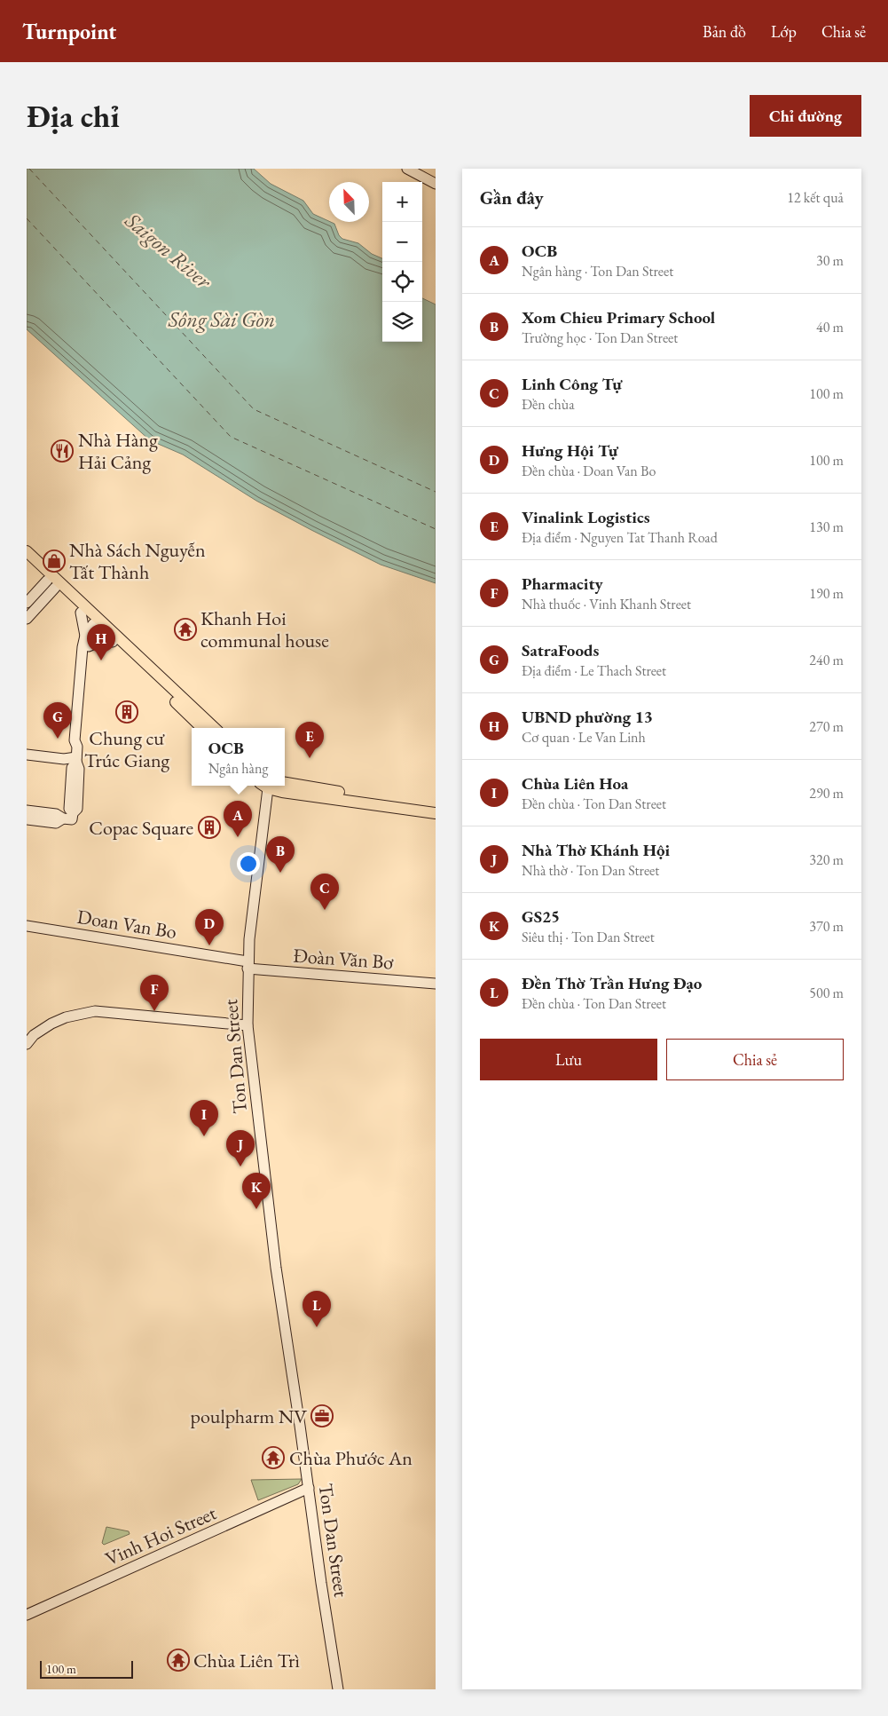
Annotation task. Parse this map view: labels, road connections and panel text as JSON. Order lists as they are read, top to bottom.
{
  "streets": {
    "street": [
      "Doan Van Bo",
      "Đoàn Văn Bơ",
      "Ton Dan Street",
      "Vinh Hoi Street"
    ]
  },
  "crossings": [
    ["Doan Van Bo", "Đoàn Văn Bơ"],
    ["Doan Van Bo", "Ton Dan Street"],
    ["Đoàn Văn Bơ", "Ton Dan Street"],
    ["Ton Dan Street", "Vinh Hoi Street"]
  ],
  "water": ["Saigon River", "Sông Sài Gòn"],
  "places": {
    "restaurant": ["Nhà Hàng Hải Cảng"],
    "shop": ["Nhà Sách Nguyễn Tất Thành"],
    "temple": ["Khanh Hoi communal house", "Chùa Phước An", "Chùa Liên Trì"],
    "building": ["Chung cư Trúc Giang", "Copac Square"],
    "office": ["poulpharm NV"]
  },
  "scale_bar": "100 m",
  "north": "top left",
  "page": {
    "header": "Turnpoint",
    "nav": ["Bản đồ", "Lớp", "Chia sẻ"],
    "buttons": [
      "Chỉ đường",
      ["Lưu", "Chia sẻ"]
    ],
    "title": "Địa chỉ",
    "heading": ["Gần đây", "12 kết quả"],
    "map_buttons": ["+", "−"],
    "list": [
      {
        "mark": "A",
        "name": "OCB",
        "note": "Ngân hàng · Ton Dan Street",
        "value": "30 m"
      },
      {
        "mark": "B",
        "name": "Xom Chieu Primary School",
        "note": "Trường học · Ton Dan Street",
        "value": "40 m"
      },
      {
        "mark": "C",
        "name": "Linh Công Tự",
        "note": "Đền chùa",
        "value": "100 m"
      },
      {
        "mark": "D",
        "name": "Hưng Hội Tự",
        "note": "Đền chùa · Doan Van Bo",
        "value": "100 m"
      },
      {
        "mark": "E",
        "name": "Vinalink Logistics",
        "note": "Địa điểm · Nguyen Tat Thanh Road",
        "value": "130 m"
      },
      {
        "mark": "F",
        "name": "Pharmacity",
        "note": "Nhà thuốc · Vinh Khanh Street",
        "value": "190 m"
      },
      {
        "mark": "G",
        "name": "SatraFoods",
        "note": "Địa điểm · Le Thach Street",
        "value": "240 m"
      },
      {
        "mark": "H",
        "name": "UBND phường 13",
        "note": "Cơ quan · Le Van Linh",
        "value": "270 m"
      },
      {
        "mark": "I",
        "name": "Chùa Liên Hoa",
        "note": "Đền chùa · Ton Dan Street",
        "value": "290 m"
      },
      {
        "mark": "J",
        "name": "Nhà Thờ Khánh Hội",
        "note": "Nhà thờ · Ton Dan Street",
        "value": "320 m"
      },
      {
        "mark": "K",
        "name": "GS25",
        "note": "Siêu thị · Ton Dan Street",
        "value": "370 m"
      },
      {
        "mark": "L",
        "name": "Đền Thờ Trần Hưng Đạo",
        "note": "Đền chùa · Ton Dan Street",
        "value": "500 m"
      }
    ],
    "pins": [
      "H",
      "G",
      "E",
      "A",
      "B",
      "C",
      "D",
      "F",
      "I",
      "J",
      "K",
      "L"
    ],
    "popup": ["OCB", "Ngân hàng"],
    "scale": "100 m"
  }
}
